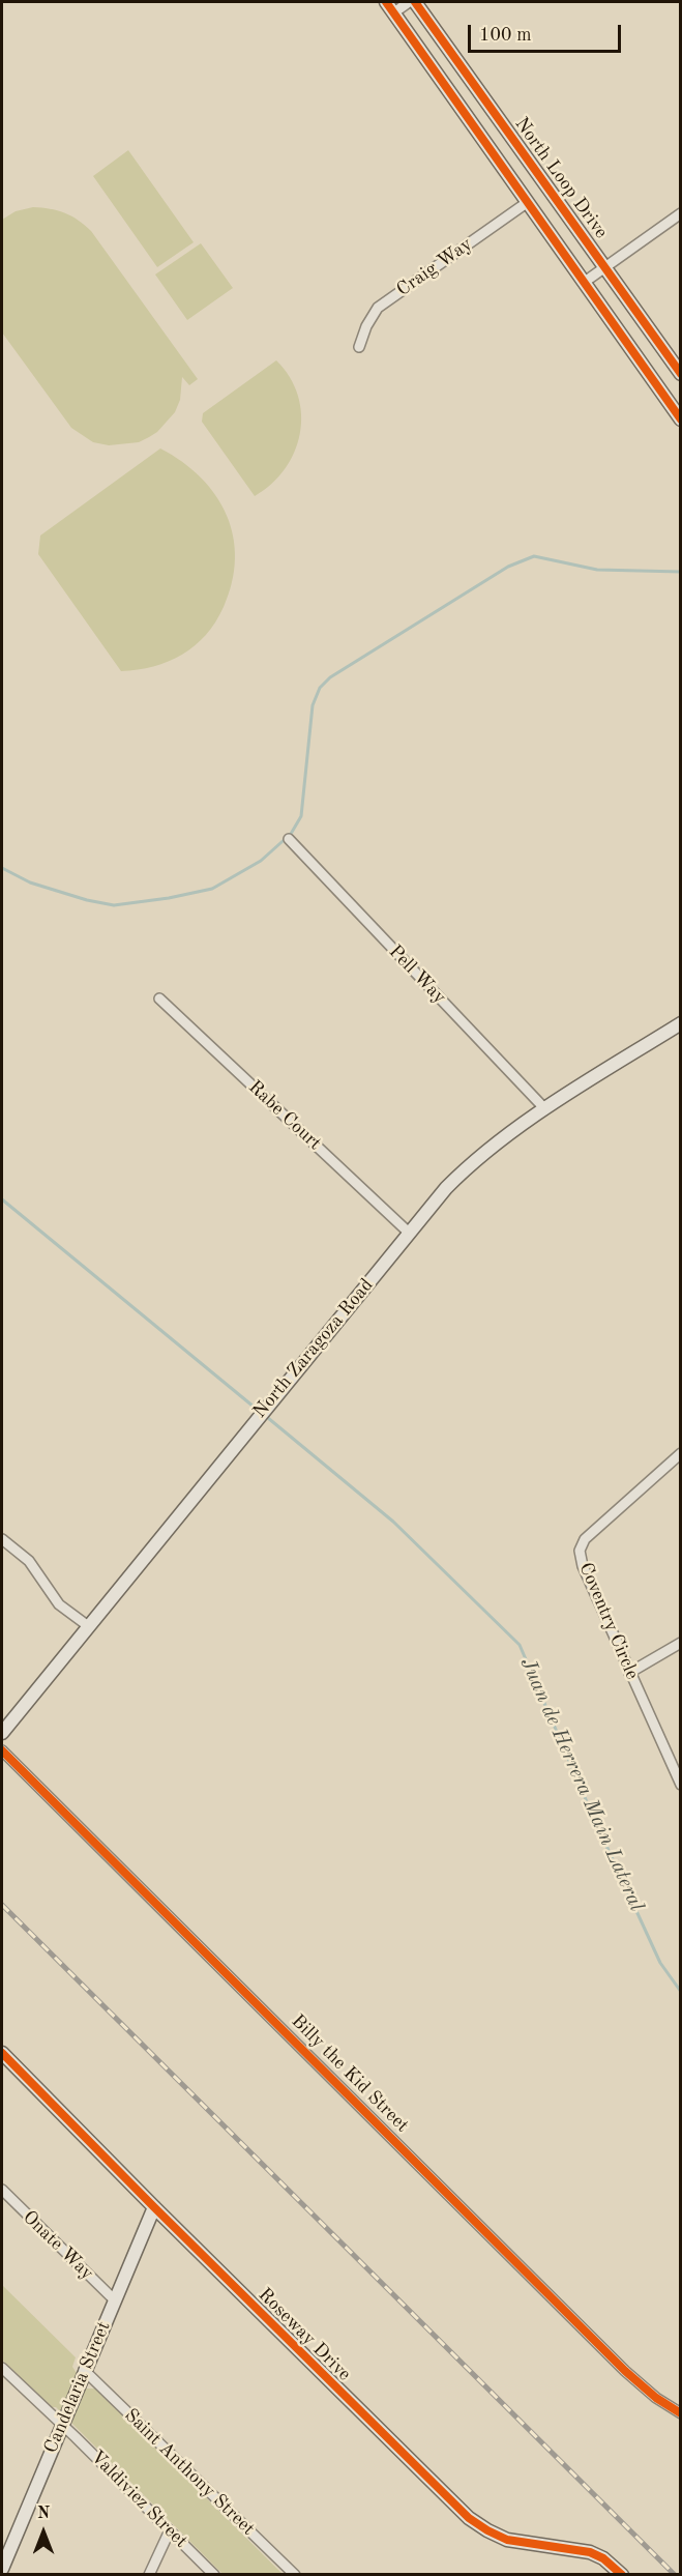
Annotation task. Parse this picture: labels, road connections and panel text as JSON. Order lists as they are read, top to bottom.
{
  "streets": {
    "main road": [
      "North Loop Drive",
      "North Zaragoza Road",
      "Roseway Drive",
      "Candelaria Street"
    ],
    "street": [
      "Craig Way",
      "Pell Way",
      "Rabe Court",
      "Coventry Circle",
      "Billy the Kid Street",
      "Onate Way",
      "Saint Anthony Street",
      "Valdiviez Street"
    ]
  },
  "crossings": [
    ["Pell Way", "North Zaragoza Road"],
    ["Rabe Court", "North Zaragoza Road"],
    ["Onate Way", "Candelaria Street"],
    ["Roseway Drive", "Candelaria Street"],
    ["Candelaria Street", "Saint Anthony Street"],
    ["Candelaria Street", "Valdiviez Street"]
  ],
  "water": ["Juan de Herrera Main Lateral"],
  "scale_bar": "100 m",
  "north": "top"
}
